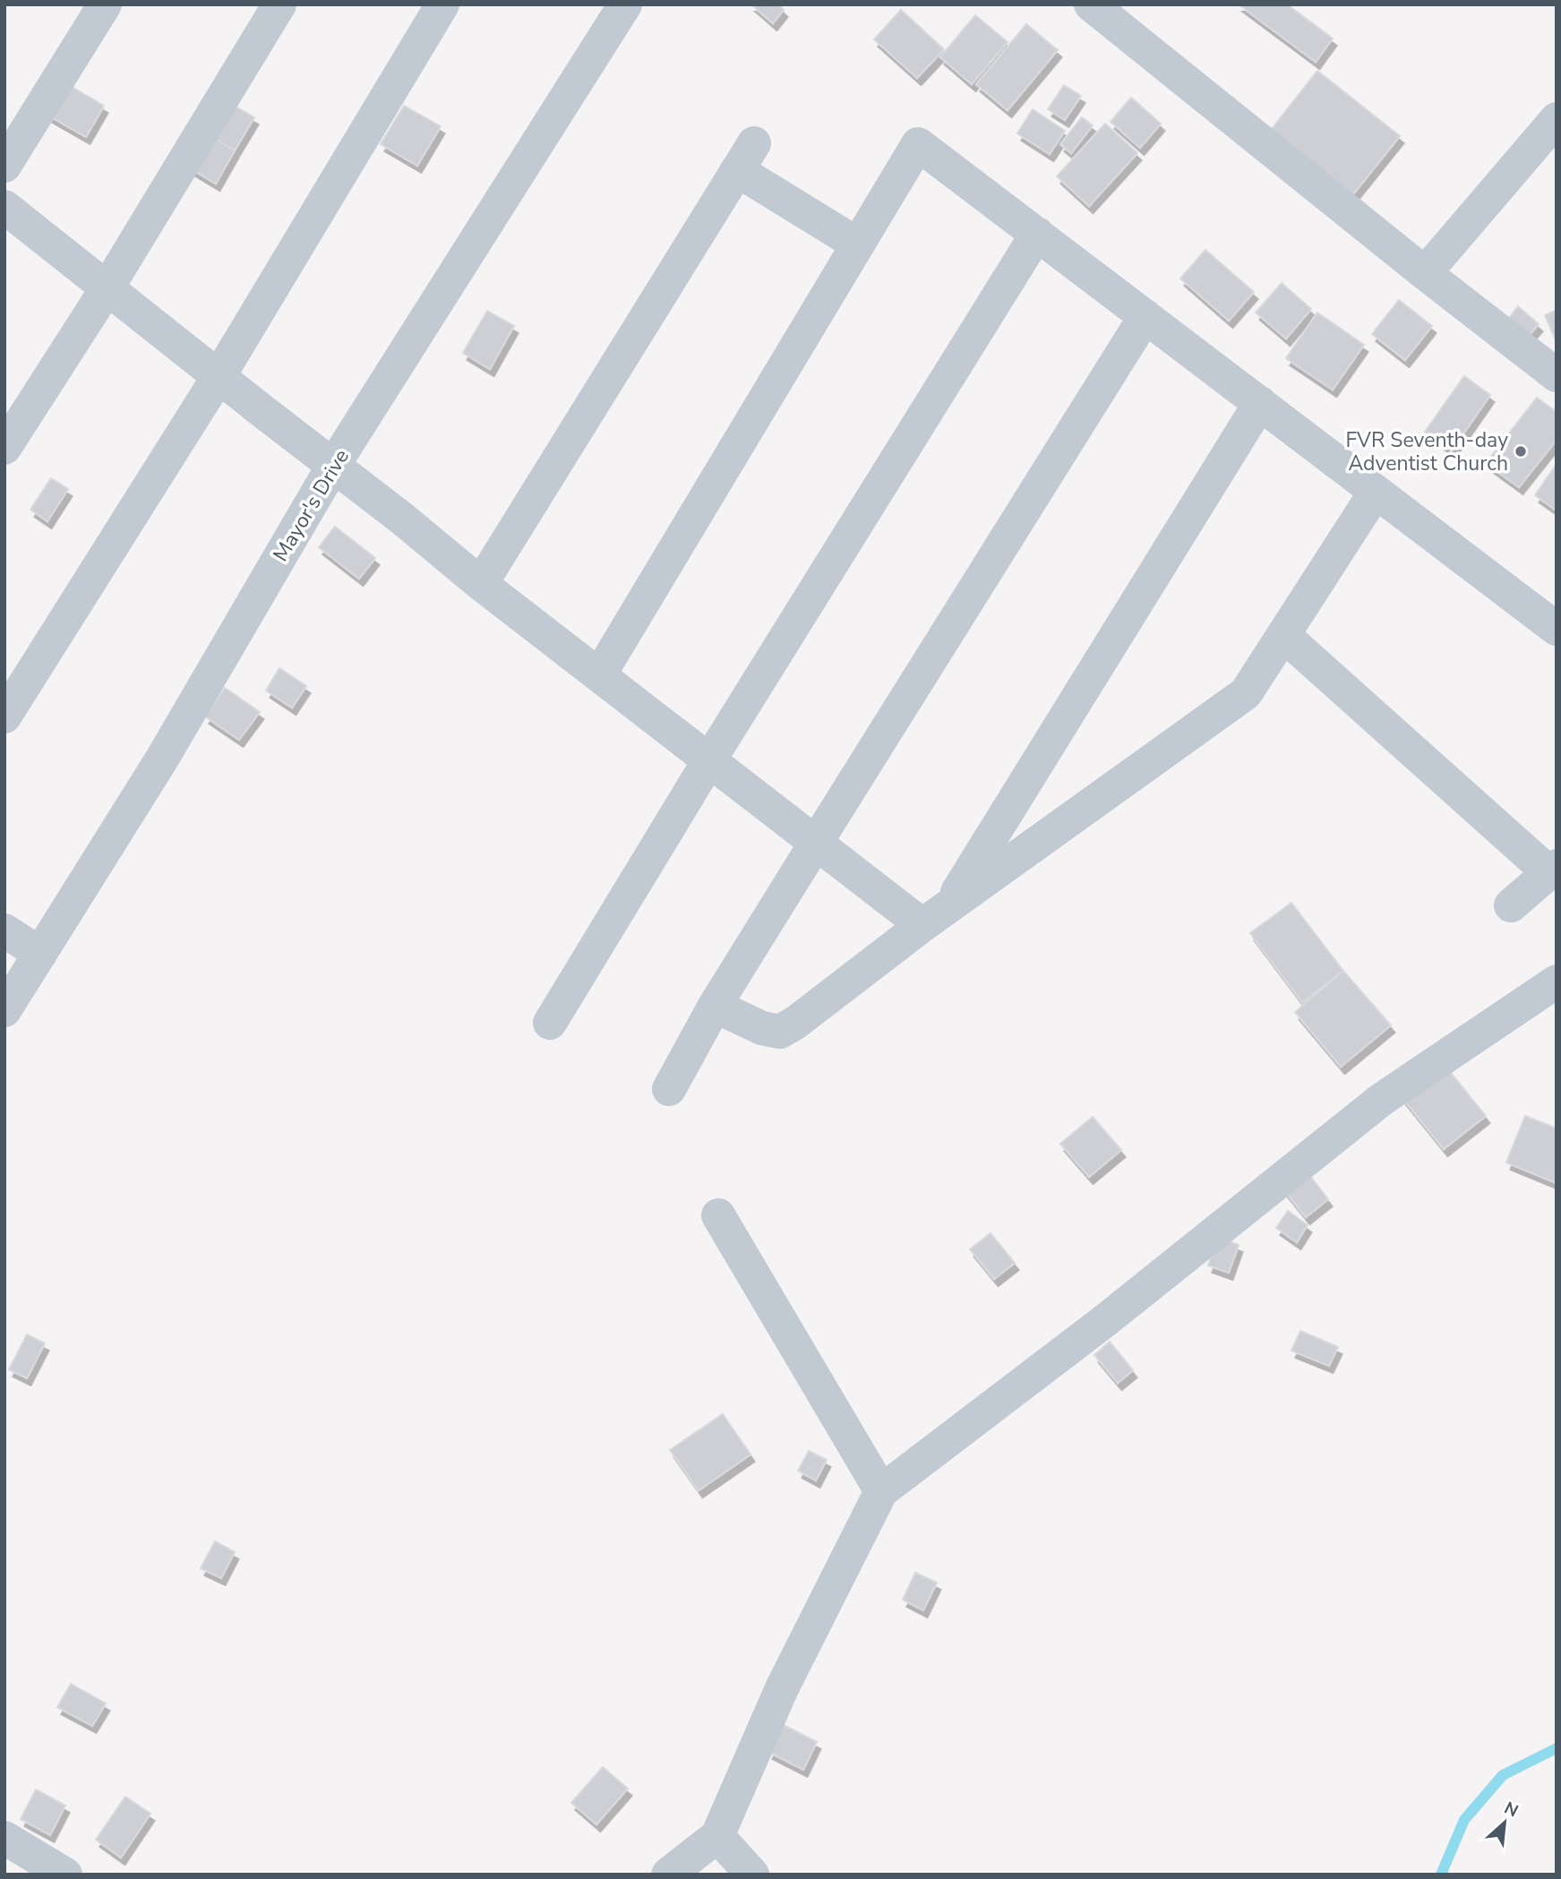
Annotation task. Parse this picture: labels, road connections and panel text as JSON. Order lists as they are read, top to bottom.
{
  "streets": {
    "street": ["Mayor's Drive"]
  },
  "places": ["FVR Seventh-day Adventist Church"],
  "north": "top right"
}
